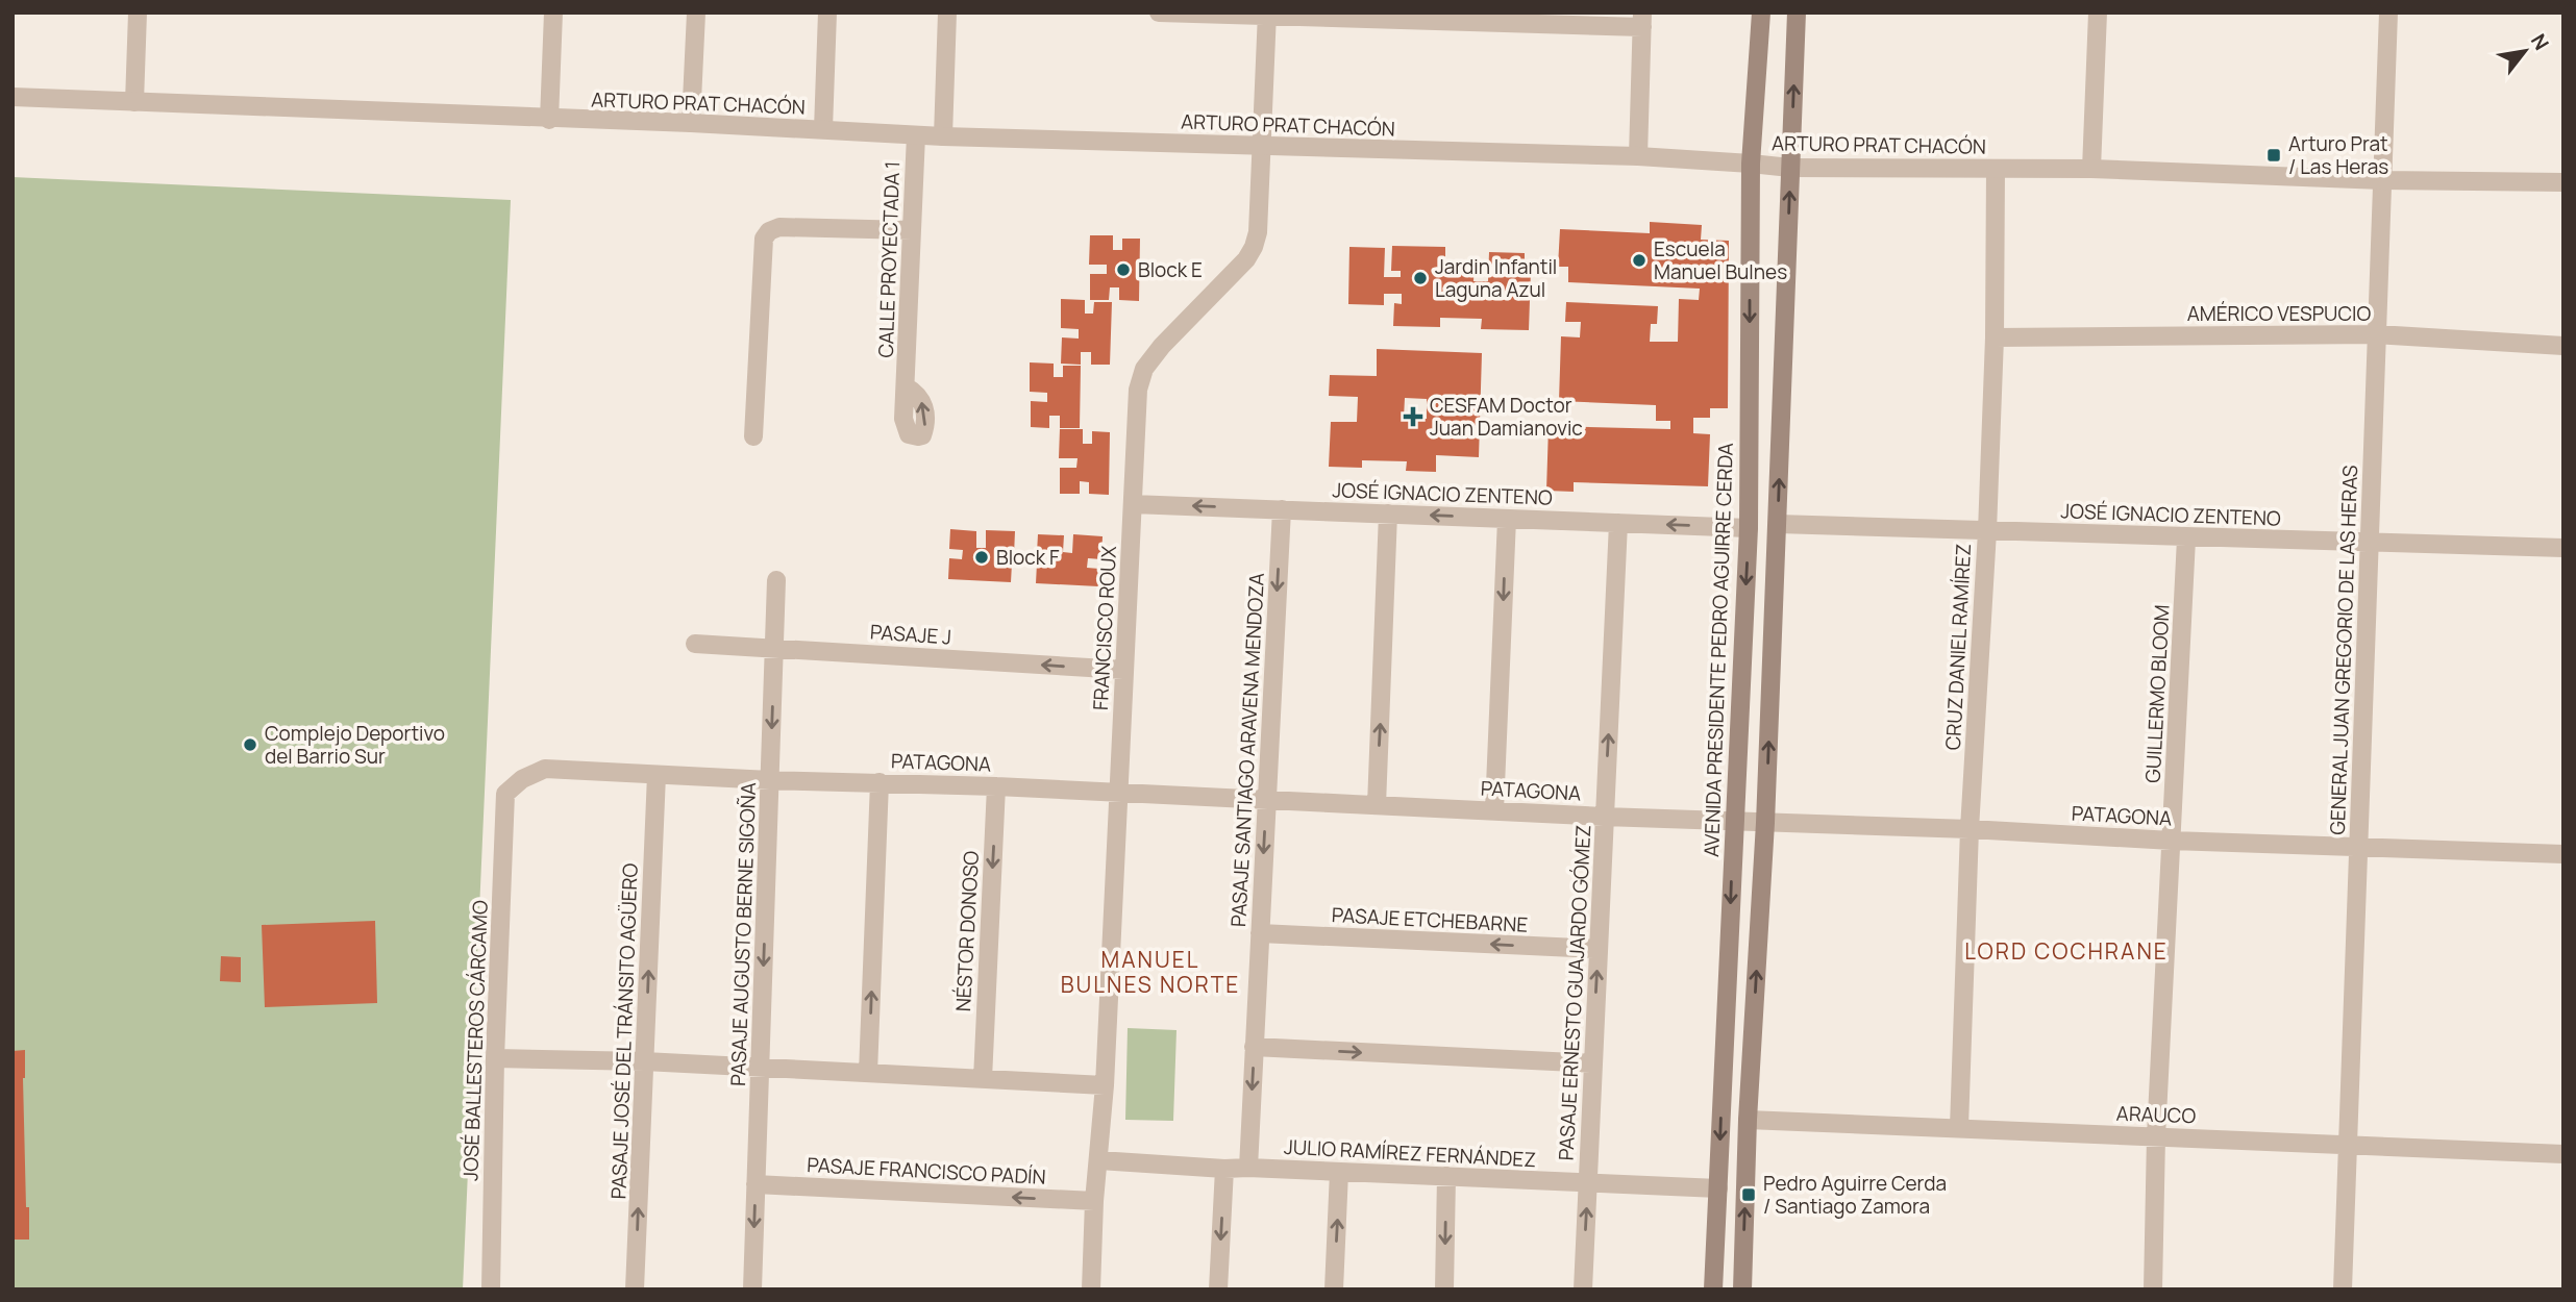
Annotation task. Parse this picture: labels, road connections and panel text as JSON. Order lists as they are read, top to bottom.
{
  "streets": {
    "main road": ["AVENIDA PRESIDENTE PEDRO AGUIRRE CERDA"],
    "street": [
      "ARTURO PRAT CHACÓN",
      "CALLE PROYECTADA 1",
      "AMÉRICO VESPUCIO",
      "JOSÉ IGNACIO ZENTENO",
      "FRANCISCO ROUX",
      "PASAJE J",
      "CRUZ DANIEL RAMÍREZ",
      "GENERAL JUAN GREGORIO DE LAS HERAS",
      "GUILLERMO BLOOM",
      "PASAJE SANTIAGO ARAVENA MENDOZA",
      "PATAGONA",
      "PASAJE ETCHEBARNE",
      "NÉSTOR DONOSO",
      "PASAJE AUGUSTO BERNE SIGOÑA",
      "PASAJE ERNESTO GUAJARDO GÓMEZ",
      "PASAJE JOSÉ DEL TRÁNSITO AGÜERO",
      "JOSÉ BALLESTEROS CÁRCAMO",
      "ARAUCO",
      "JULIO RAMÍREZ FERNÁNDEZ",
      "PASAJE FRANCISCO PADÍN"
    ]
  },
  "crossings": [
    ["ARTURO PRAT CHACÓN", "CALLE PROYECTADA 1"],
    ["ARTURO PRAT CHACÓN", "FRANCISCO ROUX"],
    ["ARTURO PRAT CHACÓN", "CRUZ DANIEL RAMÍREZ"],
    ["ARTURO PRAT CHACÓN", "AVENIDA PRESIDENTE PEDRO AGUIRRE CERDA"],
    ["ARTURO PRAT CHACÓN", "GENERAL JUAN GREGORIO DE LAS HERAS"],
    ["AMÉRICO VESPUCIO", "CRUZ DANIEL RAMÍREZ"],
    ["AMÉRICO VESPUCIO", "GENERAL JUAN GREGORIO DE LAS HERAS"],
    ["JOSÉ IGNACIO ZENTENO", "FRANCISCO ROUX"],
    ["JOSÉ IGNACIO ZENTENO", "CRUZ DANIEL RAMÍREZ"],
    ["JOSÉ IGNACIO ZENTENO", "AVENIDA PRESIDENTE PEDRO AGUIRRE CERDA"],
    ["JOSÉ IGNACIO ZENTENO", "GENERAL JUAN GREGORIO DE LAS HERAS"],
    ["JOSÉ IGNACIO ZENTENO", "GUILLERMO BLOOM"],
    ["JOSÉ IGNACIO ZENTENO", "PASAJE SANTIAGO ARAVENA MENDOZA"],
    ["JOSÉ IGNACIO ZENTENO", "PASAJE ERNESTO GUAJARDO GÓMEZ"],
    ["FRANCISCO ROUX", "PASAJE J"],
    ["FRANCISCO ROUX", "PATAGONA"],
    ["FRANCISCO ROUX", "JULIO RAMÍREZ FERNÁNDEZ"],
    ["FRANCISCO ROUX", "PASAJE FRANCISCO PADÍN"],
    ["PASAJE J", "PASAJE AUGUSTO BERNE SIGOÑA"],
    ["CRUZ DANIEL RAMÍREZ", "PATAGONA"],
    ["CRUZ DANIEL RAMÍREZ", "ARAUCO"],
    ["AVENIDA PRESIDENTE PEDRO AGUIRRE CERDA", "PATAGONA"],
    ["AVENIDA PRESIDENTE PEDRO AGUIRRE CERDA", "JULIO RAMÍREZ FERNÁNDEZ"],
    ["GENERAL JUAN GREGORIO DE LAS HERAS", "PATAGONA"],
    ["GENERAL JUAN GREGORIO DE LAS HERAS", "ARAUCO"],
    ["GUILLERMO BLOOM", "PATAGONA"],
    ["GUILLERMO BLOOM", "ARAUCO"],
    ["PASAJE SANTIAGO ARAVENA MENDOZA", "PATAGONA"],
    ["PASAJE SANTIAGO ARAVENA MENDOZA", "PASAJE ETCHEBARNE"],
    ["PASAJE SANTIAGO ARAVENA MENDOZA", "JULIO RAMÍREZ FERNÁNDEZ"],
    ["PATAGONA", "NÉSTOR DONOSO"],
    ["PATAGONA", "PASAJE AUGUSTO BERNE SIGOÑA"],
    ["PATAGONA", "PASAJE ERNESTO GUAJARDO GÓMEZ"],
    ["PATAGONA", "PASAJE JOSÉ DEL TRÁNSITO AGÜERO"],
    ["PATAGONA", "JOSÉ BALLESTEROS CÁRCAMO"],
    ["PASAJE ETCHEBARNE", "PASAJE ERNESTO GUAJARDO GÓMEZ"],
    ["PASAJE AUGUSTO BERNE SIGOÑA", "PASAJE FRANCISCO PADÍN"],
    ["PASAJE ERNESTO GUAJARDO GÓMEZ", "JULIO RAMÍREZ FERNÁNDEZ"]
  ],
  "one_way": ["PASAJE J", "PASAJE JOSÉ DEL TRÁNSITO AGÜERO"],
  "districts": ["LORD COCHRANE", "MANUEL BULNES NORTE"],
  "places": {
    "transit": ["Arturo Prat / Las Heras", "Pedro Aguirre Cerda / Santiago Zamora"],
    "other": [
      "Escuela Manuel Bulnes",
      "Block E",
      "Jardin Infantil Laguna Azul",
      "Block F",
      "Complejo Deportivo del Barrio Sur"
    ],
    "health": ["CESFAM Doctor Juan Damianovic"]
  },
  "north": "top right"
}
